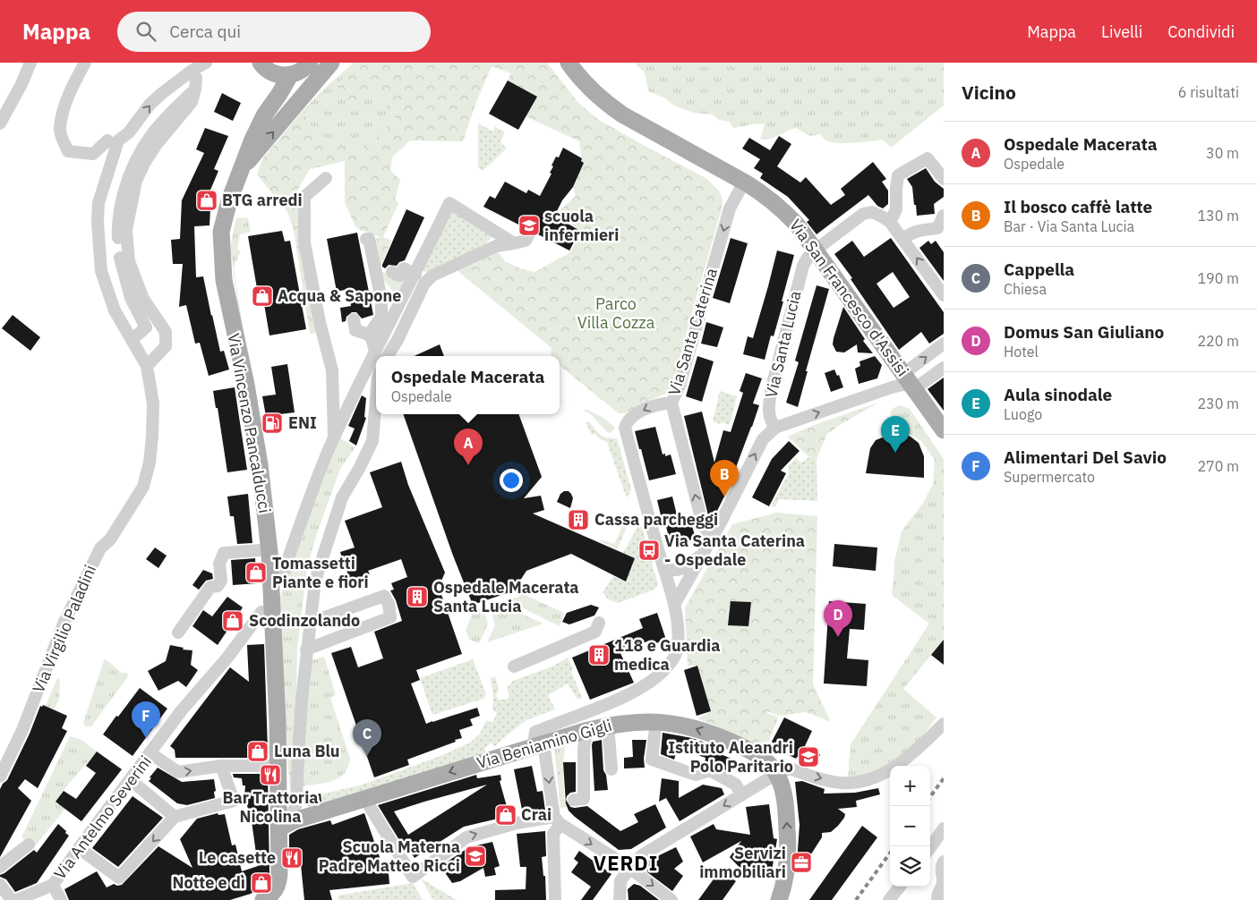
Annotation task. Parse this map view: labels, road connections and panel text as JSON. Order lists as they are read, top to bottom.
{
  "streets": {
    "main road": ["Via San Francesco d'Assisi", "Via Vincenzo Pancalducci", "Via Beniamino Gigli"],
    "street": [
      "Via Santa Caterina",
      "Via Santa Lucia",
      "Via Virgilio Paladini",
      "Via Antelmo Severini"
    ]
  },
  "crossings": [
    ["Via San Francesco d'Assisi", "Via Santa Caterina"],
    ["Via San Francesco d'Assisi", "Via Santa Lucia"],
    ["Via Vincenzo Pancalducci", "Via Beniamino Gigli"],
    ["Via Vincenzo Pancalducci", "Via Antelmo Severini"]
  ],
  "one_way": ["Via Santa Caterina"],
  "districts": ["VERDI"],
  "parks": ["Parco Villa Cozza"],
  "places": {
    "shop": [
      "BTG arredi",
      "Acqua & Sapone",
      "Tomassetti Piante e fiori",
      "Scodinzolando",
      "Luna Blu",
      "Crai",
      "Notte e dì"
    ],
    "school or university": ["scuola infermieri", "Istituto Aleandri Polo Paritario", "Scuola Materna Padre Matteo Ricci"],
    "fuel station": ["ENI"],
    "building": ["Cassa parcheggi", "Ospedale Macerata Santa Lucia", "118 e Guardia medica"],
    "bus stop": ["Via Santa Caterina - Ospedale"],
    "restaurant": ["Bar Trattoria Nicolina", "Le casette"],
    "office": ["Servizi immobiliari"]
  },
  "page": {
    "header": "Mappa",
    "search": "Cerca qui",
    "nav": ["Mappa", "Livelli", "Condividi"],
    "heading": ["Vicino", "6 risultati"],
    "list": [
      {
        "mark": "A",
        "name": "Ospedale Macerata",
        "note": "Ospedale",
        "value": "30 m"
      },
      {
        "mark": "B",
        "name": "Il bosco caffè latte",
        "note": "Bar · Via Santa Lucia",
        "value": "130 m"
      },
      {
        "mark": "C",
        "name": "Cappella",
        "note": "Chiesa",
        "value": "190 m"
      },
      {
        "mark": "D",
        "name": "Domus San Giuliano",
        "note": "Hotel",
        "value": "220 m"
      },
      {
        "mark": "E",
        "name": "Aula sinodale",
        "note": "Luogo",
        "value": "230 m"
      },
      {
        "mark": "F",
        "name": "Alimentari Del Savio",
        "note": "Supermercato",
        "value": "270 m"
      }
    ],
    "popup": ["Ospedale Macerata", "Ospedale"],
    "pins": [
      "E",
      "A",
      "B",
      "D",
      "F",
      "C"
    ],
    "map_buttons": ["+", "−"]
  }
}
